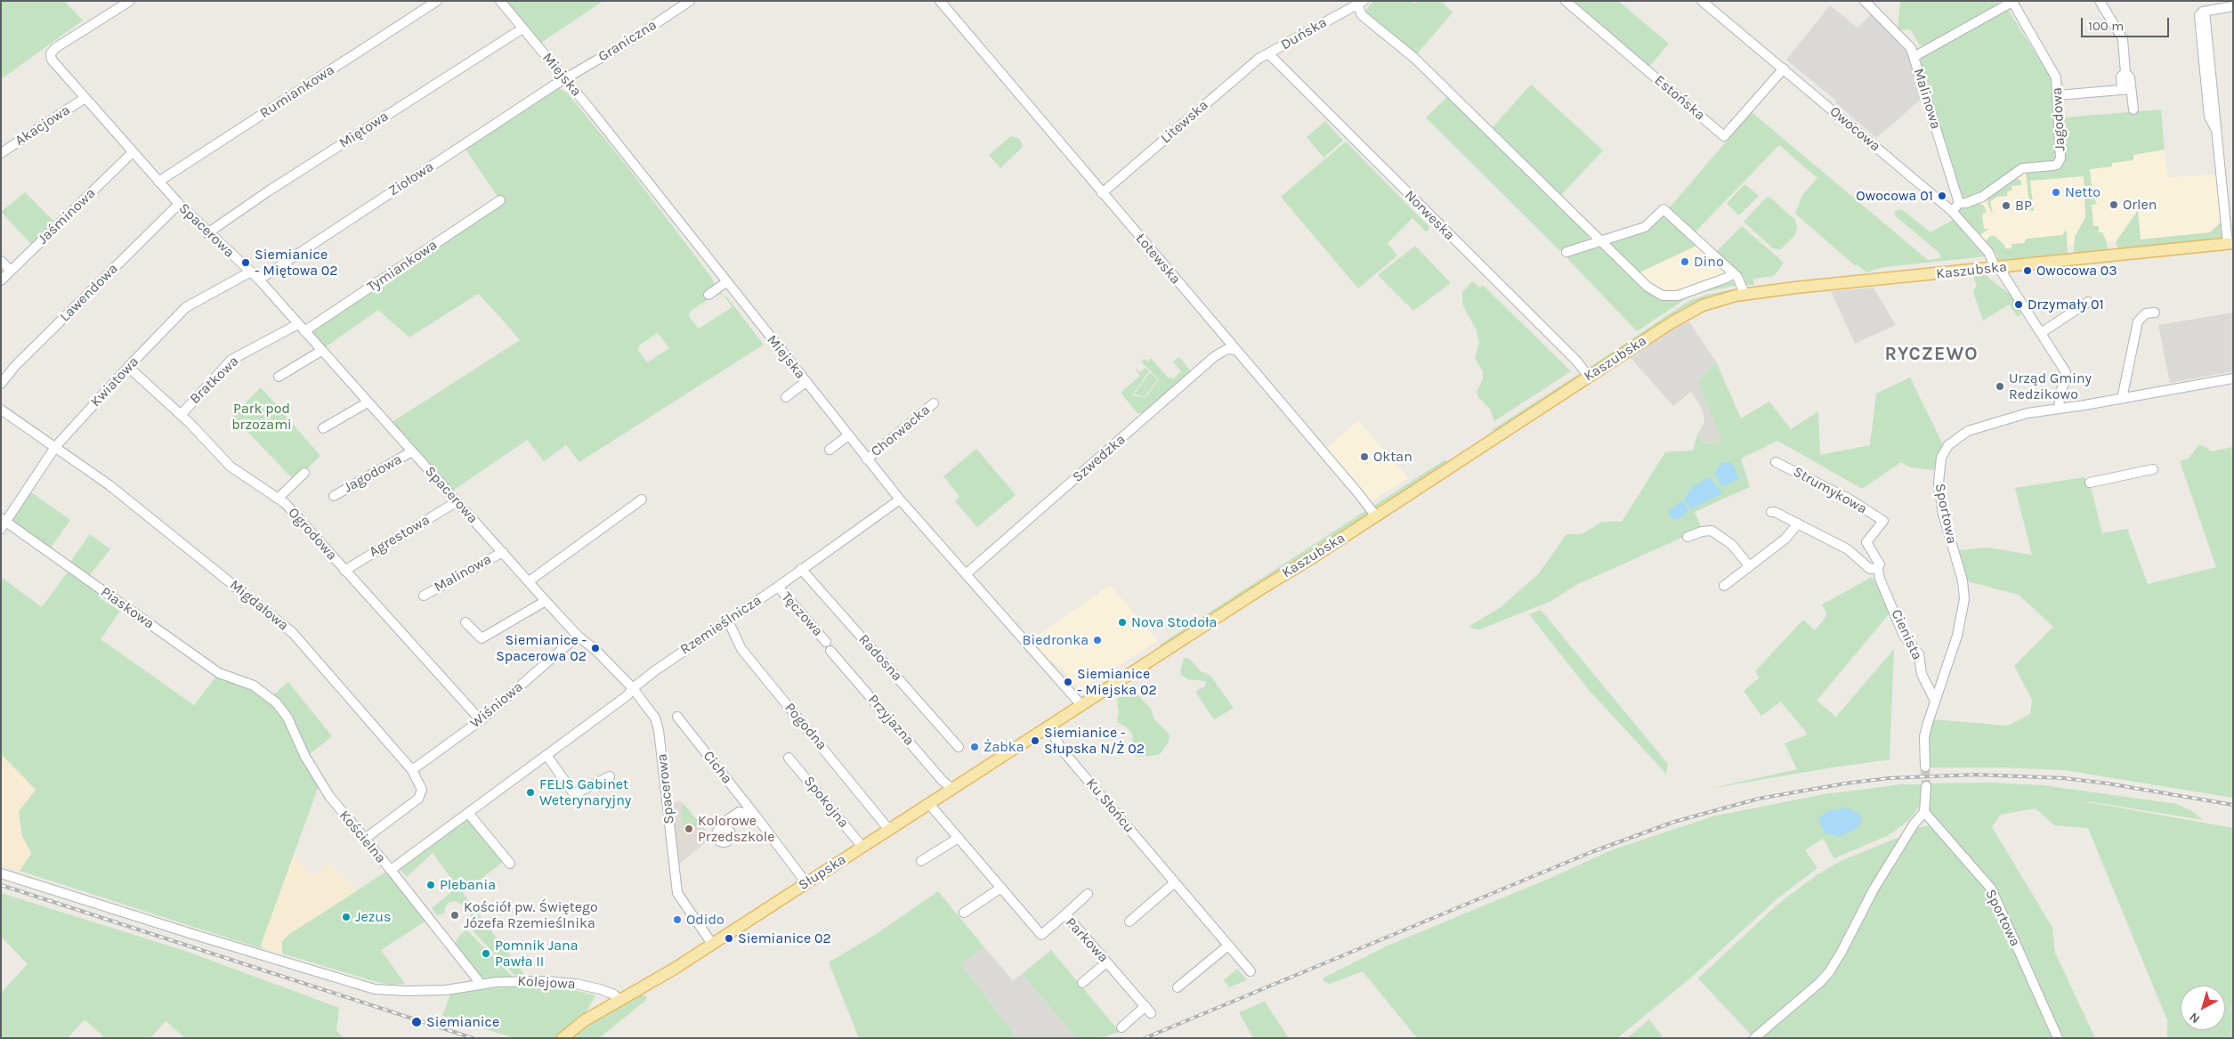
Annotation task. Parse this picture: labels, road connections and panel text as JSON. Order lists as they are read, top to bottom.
{
  "streets": {
    "main road": ["Kaszubska", "Słupska"],
    "street": [
      "Duńska",
      "Graniczna",
      "Miejska",
      "Rumiankowa",
      "Estońska",
      "Malinowa",
      "Jagodowa",
      "Litewska",
      "Akacjowa",
      "Owocowa",
      "Miętowa",
      "Ziołowa",
      "Norweska",
      "Jaśminowa",
      "Spacerowa",
      "Łotewska",
      "Tymiankowa",
      "Lawendowa",
      "Bratkowa",
      "Kwiatowa",
      "Chorwacka",
      "Szwedzka",
      "Strumykowa",
      "Sportowa",
      "Ogrodowa",
      "Agrestowa",
      "Migdałowa",
      "Piaskowa",
      "Tęczowa",
      "Rzemieślnicza",
      "Cienista",
      "Radosna",
      "Wiśniowa",
      "Przyjazna",
      "Pogodna",
      "Cicha",
      "Spokojna",
      "Ku Słońcu",
      "Kościelna",
      "Parkowa",
      "Kolejowa"
    ]
  },
  "crossings": [
    ["Duńska", "Litewska"],
    ["Duńska", "Norweska"],
    ["Graniczna", "Miejska"],
    ["Graniczna", "Ziołowa"],
    ["Miejska", "Miętowa"],
    ["Miejska", "Ziołowa"],
    ["Miejska", "Kaszubska"],
    ["Miejska", "Chorwacka"],
    ["Miejska", "Szwedzka"],
    ["Miejska", "Rzemieślnicza"],
    ["Miejska", "Słupska"],
    ["Rumiankowa", "Spacerowa"],
    ["Estońska", "Owocowa"],
    ["Malinowa", "Jagodowa"],
    ["Malinowa", "Spacerowa"],
    ["Jagodowa", "Spacerowa"],
    ["Litewska", "Norweska"],
    ["Litewska", "Łotewska"],
    ["Akacjowa", "Spacerowa"],
    ["Owocowa", "Kaszubska"],
    ["Owocowa", "Sportowa"],
    ["Miętowa", "Spacerowa"],
    ["Ziołowa", "Spacerowa"],
    ["Norweska", "Kaszubska"],
    ["Jaśminowa", "Spacerowa"],
    ["Spacerowa", "Tymiankowa"],
    ["Spacerowa", "Lawendowa"],
    ["Spacerowa", "Bratkowa"],
    ["Spacerowa", "Kwiatowa"],
    ["Spacerowa", "Agrestowa"],
    ["Spacerowa", "Rzemieślnicza"],
    ["Spacerowa", "Wiśniowa"],
    ["Spacerowa", "Słupska"],
    ["Łotewska", "Kaszubska"],
    ["Łotewska", "Szwedzka"],
    ["Tymiankowa", "Bratkowa"],
    ["Kaszubska", "Słupska"],
    ["Bratkowa", "Ogrodowa"],
    ["Kwiatowa", "Ogrodowa"],
    ["Kwiatowa", "Migdałowa"],
    ["Kwiatowa", "Piaskowa"],
    ["Strumykowa", "Cienista"],
    ["Sportowa", "Cienista"],
    ["Ogrodowa", "Agrestowa"],
    ["Ogrodowa", "Wiśniowa"],
    ["Migdałowa", "Wiśniowa"],
    ["Migdałowa", "Kościelna"],
    ["Piaskowa", "Kościelna"],
    ["Tęczowa", "Rzemieślnicza"],
    ["Rzemieślnicza", "Radosna"],
    ["Rzemieślnicza", "Pogodna"],
    ["Rzemieślnicza", "Kościelna"],
    ["Przyjazna", "Słupska"],
    ["Pogodna", "Słupska"],
    ["Cicha", "Słupska"],
    ["Spokojna", "Słupska"],
    ["Ku Słońcu", "Słupska"],
    ["Kościelna", "Kolejowa"],
    ["Słupska", "Parkowa"],
    ["Słupska", "Kolejowa"]
  ],
  "districts": ["RYCZEWO"],
  "parks": ["Park pod brzozami"],
  "places": [
    "Netto",
    "Owocowa 01",
    "Orlen",
    "BP",
    "Dino",
    "Siemianice - Miętowa 02",
    "Owocowa 03",
    "Drzymały 01",
    "Urząd Gminy Redzikowo",
    "Oktan",
    "Nova Stodoła",
    "Biedronka",
    "Siemianice - Spacerowa 02",
    "Siemianice - Miejska 02",
    "Siemianice - Słupska N/Ż 02",
    "Żabka",
    "FELIS Gabinet Weterynaryjny",
    "Kolorowe Przedszkole",
    "Plebania",
    "Kościół pw. Świętego Józefa Rzemieślnika",
    "Jezus",
    "Odido",
    "Siemianice 02",
    "Pomnik Jana Pawła II",
    "Siemianice"
  ],
  "scale_bar": "100 m",
  "north": "bottom left"
}
